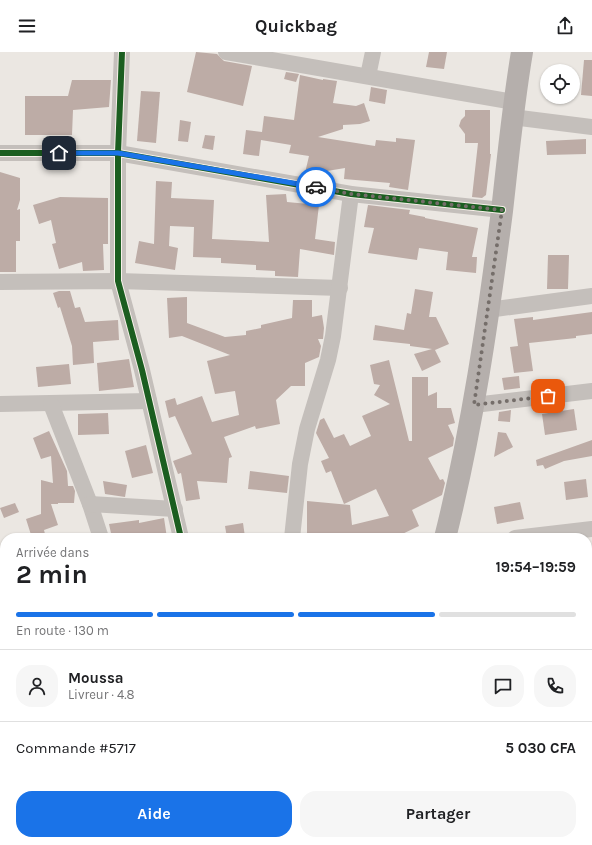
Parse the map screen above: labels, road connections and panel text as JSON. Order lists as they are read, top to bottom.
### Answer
{
  "page": {
    "header": "Quickbag",
    "heading": ["2 min", "Arrivée dans", "19:54–19:59"],
    "panel": [
      "Moussa",
      "Livreur · 4.8",
      "Commande #5717",
      "5 030 CFA"
    ],
    "bar": "En route · 130 m",
    "buttons": ["Aide", "Partager"]
  }
}
